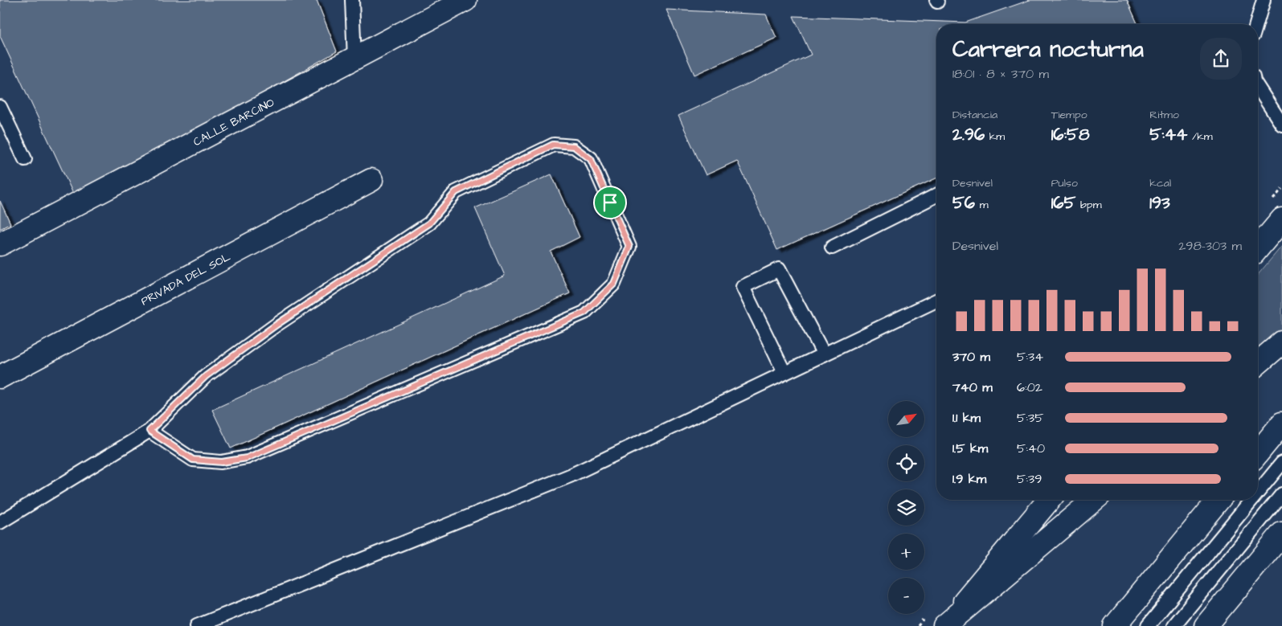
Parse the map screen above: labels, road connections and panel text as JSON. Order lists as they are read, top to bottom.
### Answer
{
  "streets": {
    "main road": ["CALLE BARCINO", "PRIVADA DEL SOL"]
  },
  "north": "top right",
  "page": {
    "heading": ["Carrera nocturna", "18:01 · 8 × 370 m"],
    "stats": [
      ["Distancia", "2.96 km"],
      ["Tiempo", "16:58"],
      ["Ritmo", "5:44 /km"],
      ["Desnivel", "56 m"],
      ["Pulso", "165 bpm"],
      ["kcal", "193"]
    ],
    "chart": ["Desnivel", "298–303 m"],
    "list": [
      {
        "name": "370 m",
        "note": "5:34"
      },
      {
        "name": "740 m",
        "note": "6:02"
      },
      {
        "name": "1.1 km",
        "note": "5:35"
      },
      {
        "name": "1.5 km",
        "note": "5:40"
      },
      {
        "name": "1.9 km",
        "note": "5:39"
      }
    ],
    "map_buttons": ["+", "−"]
  }
}
